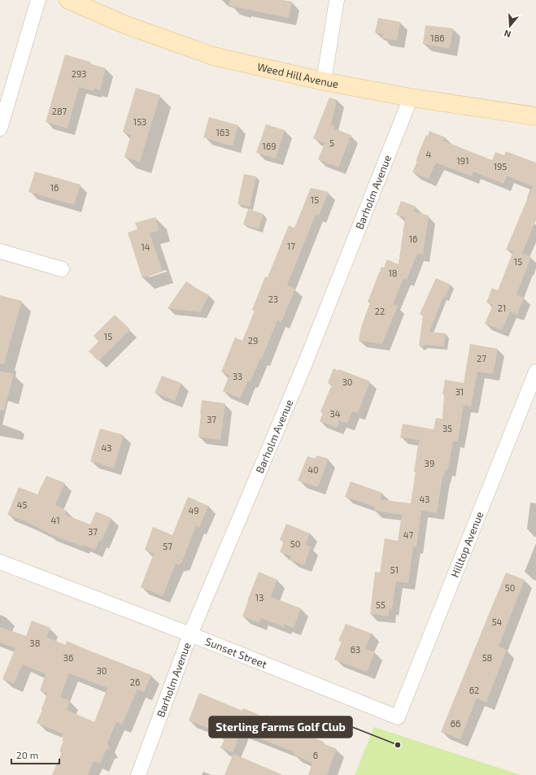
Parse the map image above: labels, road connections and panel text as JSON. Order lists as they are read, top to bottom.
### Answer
{
  "streets": {
    "main road": ["Weed Hill Avenue"],
    "street": ["Barholm Avenue", "Hilltop Avenue", "Sunset Street"]
  },
  "crossings": [
    ["Weed Hill Avenue", "Barholm Avenue"],
    ["Barholm Avenue", "Sunset Street"],
    ["Hilltop Avenue", "Sunset Street"]
  ],
  "places": ["Sterling Farms Golf Club"],
  "house_numbers": [
    "186",
    "293",
    "287",
    "153",
    "163",
    "5",
    "169",
    "4",
    "191",
    "195",
    "16",
    "15",
    "16",
    "17",
    "14",
    "15",
    "18",
    "23",
    "21",
    "22",
    "15",
    "29",
    "27",
    "33",
    "30",
    "31",
    "34",
    "37",
    "35",
    "43",
    "39",
    "40",
    "43",
    "45",
    "49",
    "41",
    "37",
    "47",
    "50",
    "57",
    "51",
    "50",
    "13",
    "55",
    "54",
    "38",
    "63",
    "36",
    "58",
    "30",
    "26",
    "62",
    "66",
    "6"
  ],
  "scale_bar": "20 m",
  "north": "bottom"
}
